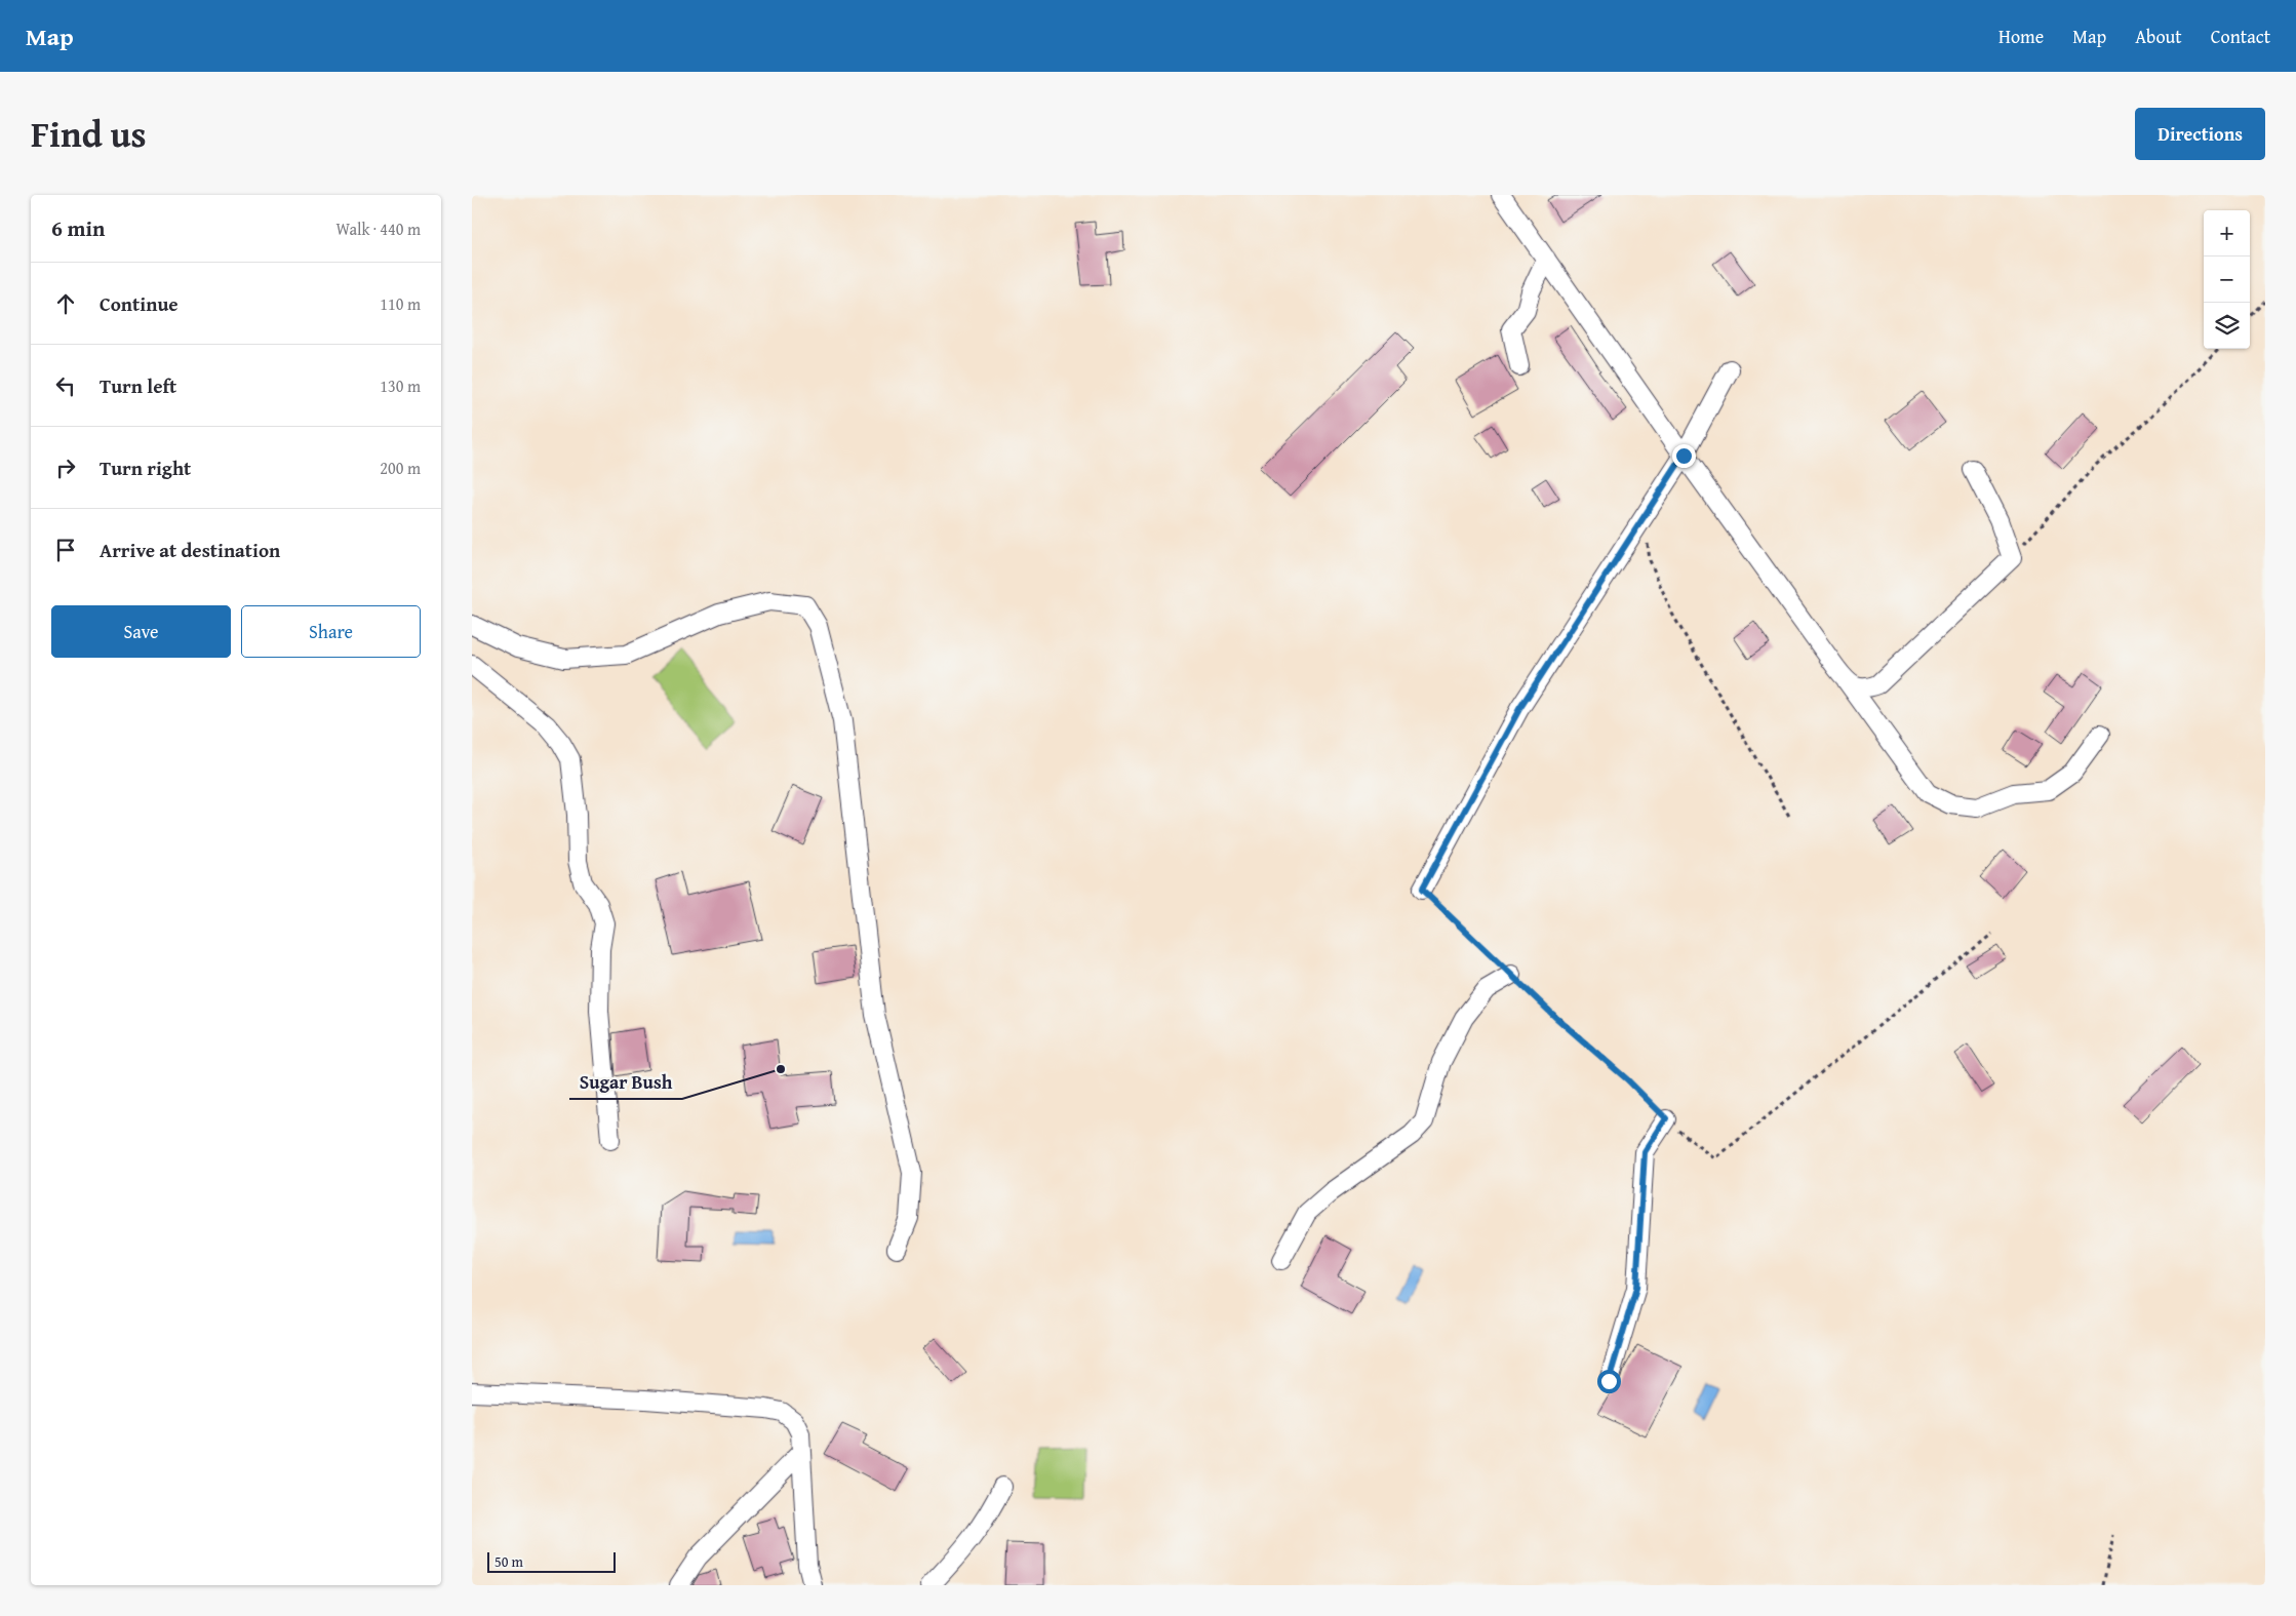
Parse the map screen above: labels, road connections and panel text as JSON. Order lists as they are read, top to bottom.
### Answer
{
  "places": ["Sugar Bush"],
  "scale_bar": "50 m",
  "page": {
    "header": "Map",
    "nav": [
      "Home",
      "Map",
      "About",
      "Contact"
    ],
    "title": "Find us",
    "buttons": [
      "Directions",
      ["Save", "Share"]
    ],
    "heading": ["6 min", "Walk · 440 m"],
    "map_buttons": ["+", "−"],
    "list": [
      ["Continue", "110 m"],
      ["Turn left", "130 m"],
      ["Turn right", "200 m"],
      "Arrive at destination"
    ],
    "scale": "50 m"
  }
}
